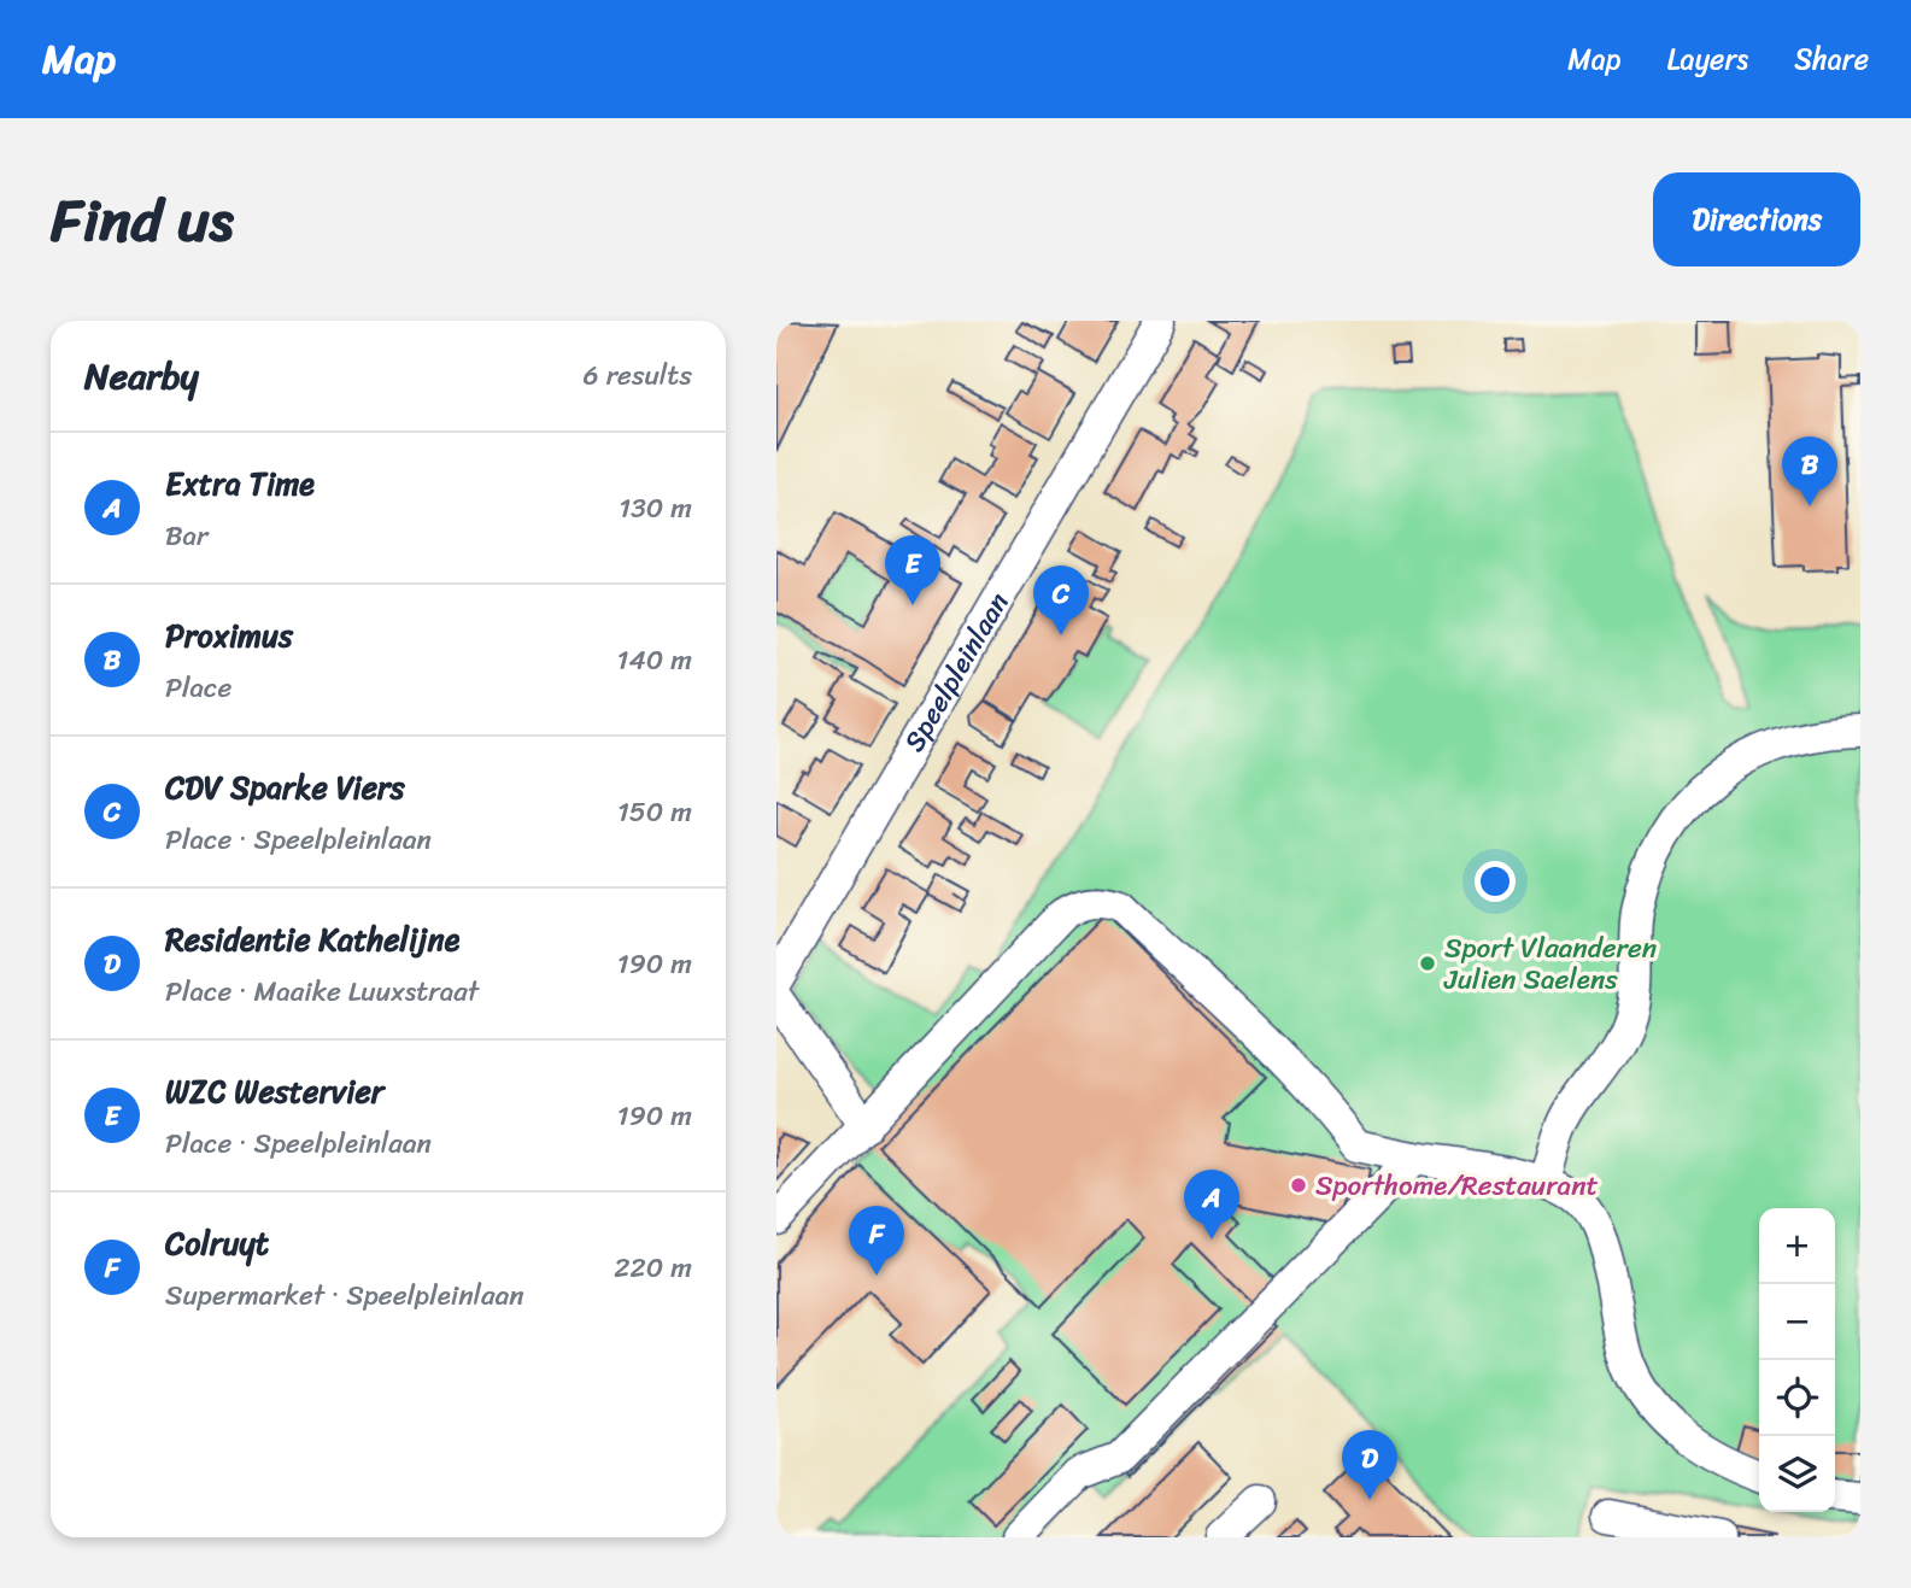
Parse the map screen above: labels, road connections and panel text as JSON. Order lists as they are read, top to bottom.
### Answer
{
  "streets": {
    "street": ["Speelpleinlaan"]
  },
  "places": ["Sport Vlaanderen Julien Saelens", "Sporthome/Restaurant"],
  "page": {
    "header": "Map",
    "nav": ["Map", "Layers", "Share"],
    "title": "Find us",
    "buttons": "Directions",
    "heading": ["Nearby", "6 results"],
    "list": [
      {
        "mark": "A",
        "name": "Extra Time",
        "note": "Bar",
        "value": "130 m"
      },
      {
        "mark": "B",
        "name": "Proximus",
        "note": "Place",
        "value": "140 m"
      },
      {
        "mark": "C",
        "name": "CDV Sparke Viers",
        "note": "Place · Speelpleinlaan",
        "value": "150 m"
      },
      {
        "mark": "D",
        "name": "Residentie Kathelijne",
        "note": "Place · Maaike Luuxstraat",
        "value": "190 m"
      },
      {
        "mark": "E",
        "name": "WZC Westervier",
        "note": "Place · Speelpleinlaan",
        "value": "190 m"
      },
      {
        "mark": "F",
        "name": "Colruyt",
        "note": "Supermarket · Speelpleinlaan",
        "value": "220 m"
      }
    ],
    "pins": [
      "B",
      "E",
      "C",
      "A",
      "F",
      "D"
    ],
    "map_buttons": ["+", "−"]
  }
}
